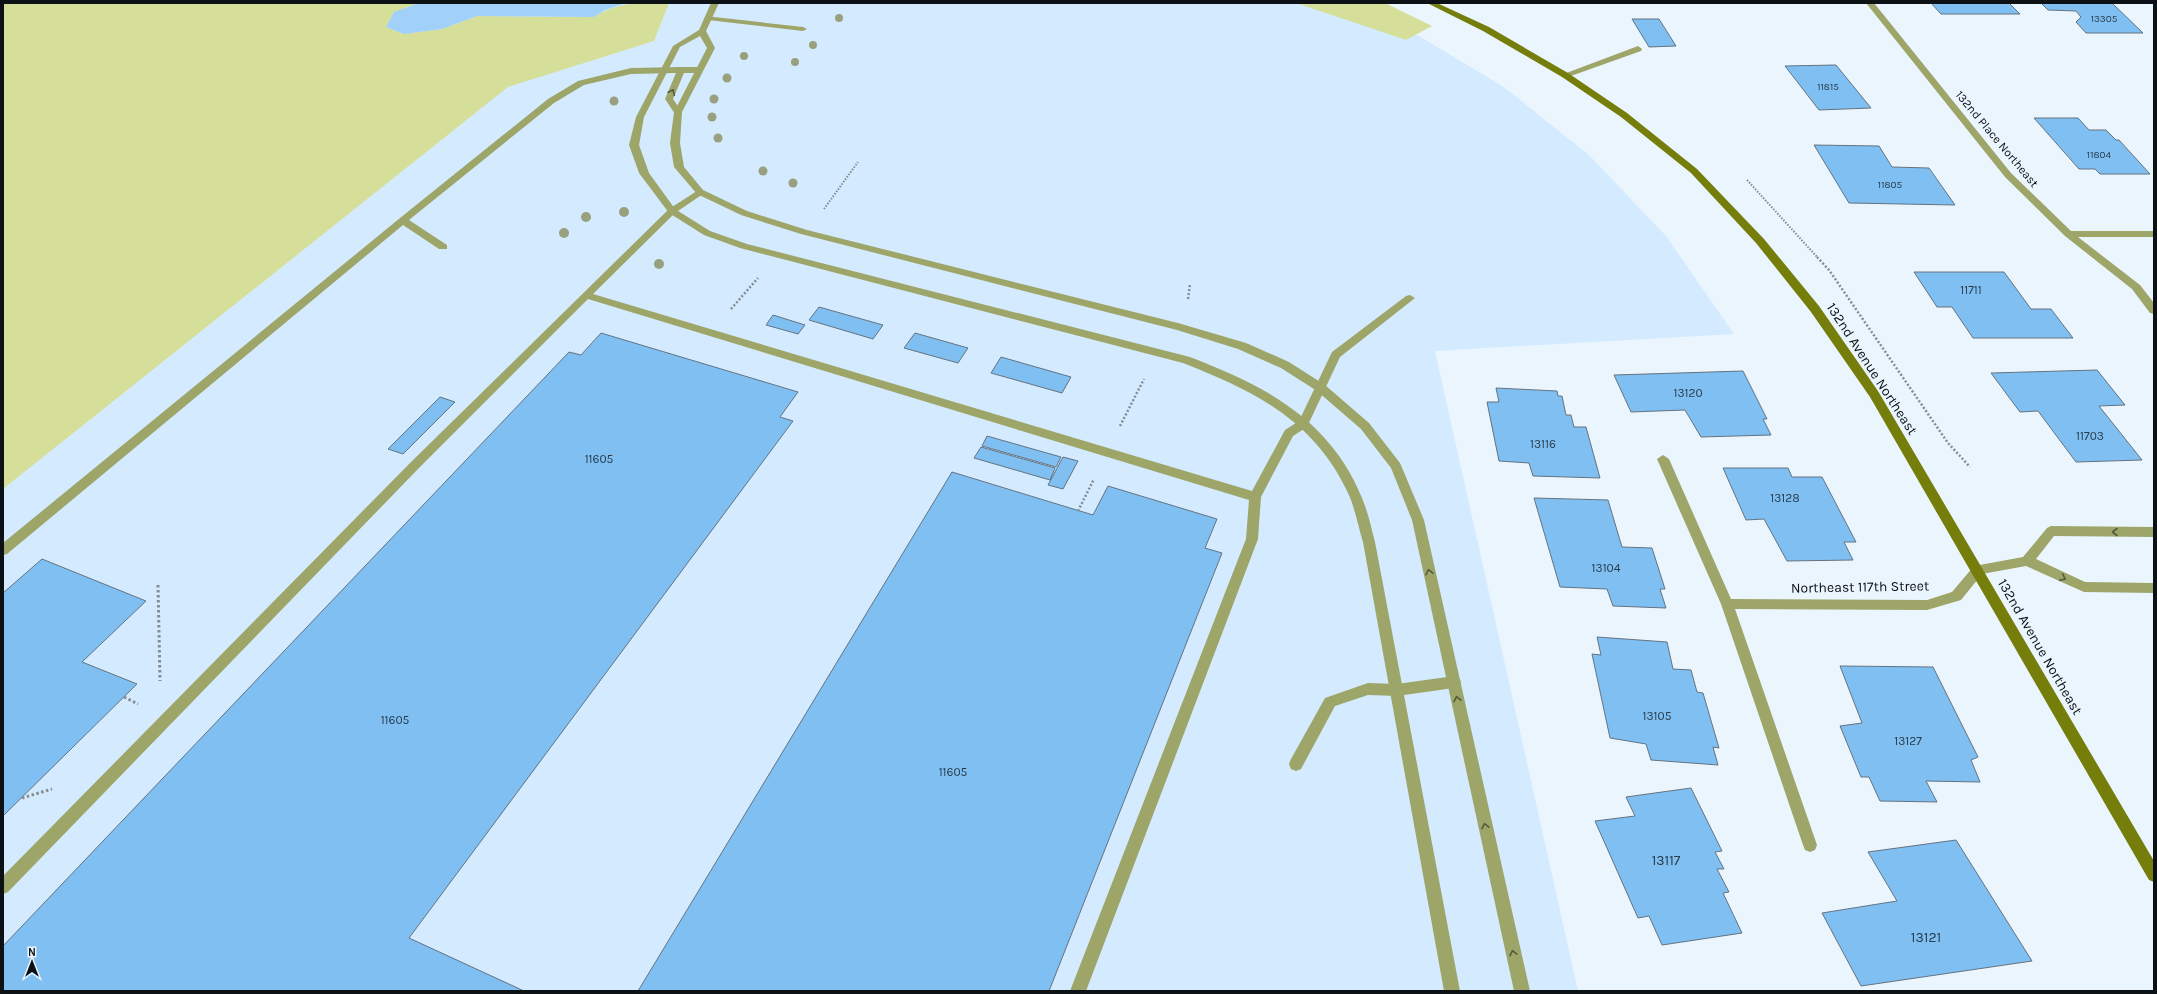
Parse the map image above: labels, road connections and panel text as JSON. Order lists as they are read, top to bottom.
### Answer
{
  "streets": {
    "street": ["132nd Place Northeast", "132nd Avenue Northeast", "Northeast 117th Street"]
  },
  "crossings": [
    ["132nd Avenue Northeast", "Northeast 117th Street"]
  ],
  "house_numbers": [
    "13305",
    "11815",
    "11804",
    "11805",
    "11711",
    "13120",
    "11703",
    "13116",
    "11605",
    "13128",
    "13104",
    "13105",
    "11605",
    "13127",
    "11605",
    "13117",
    "13121"
  ],
  "north": "top"
}
